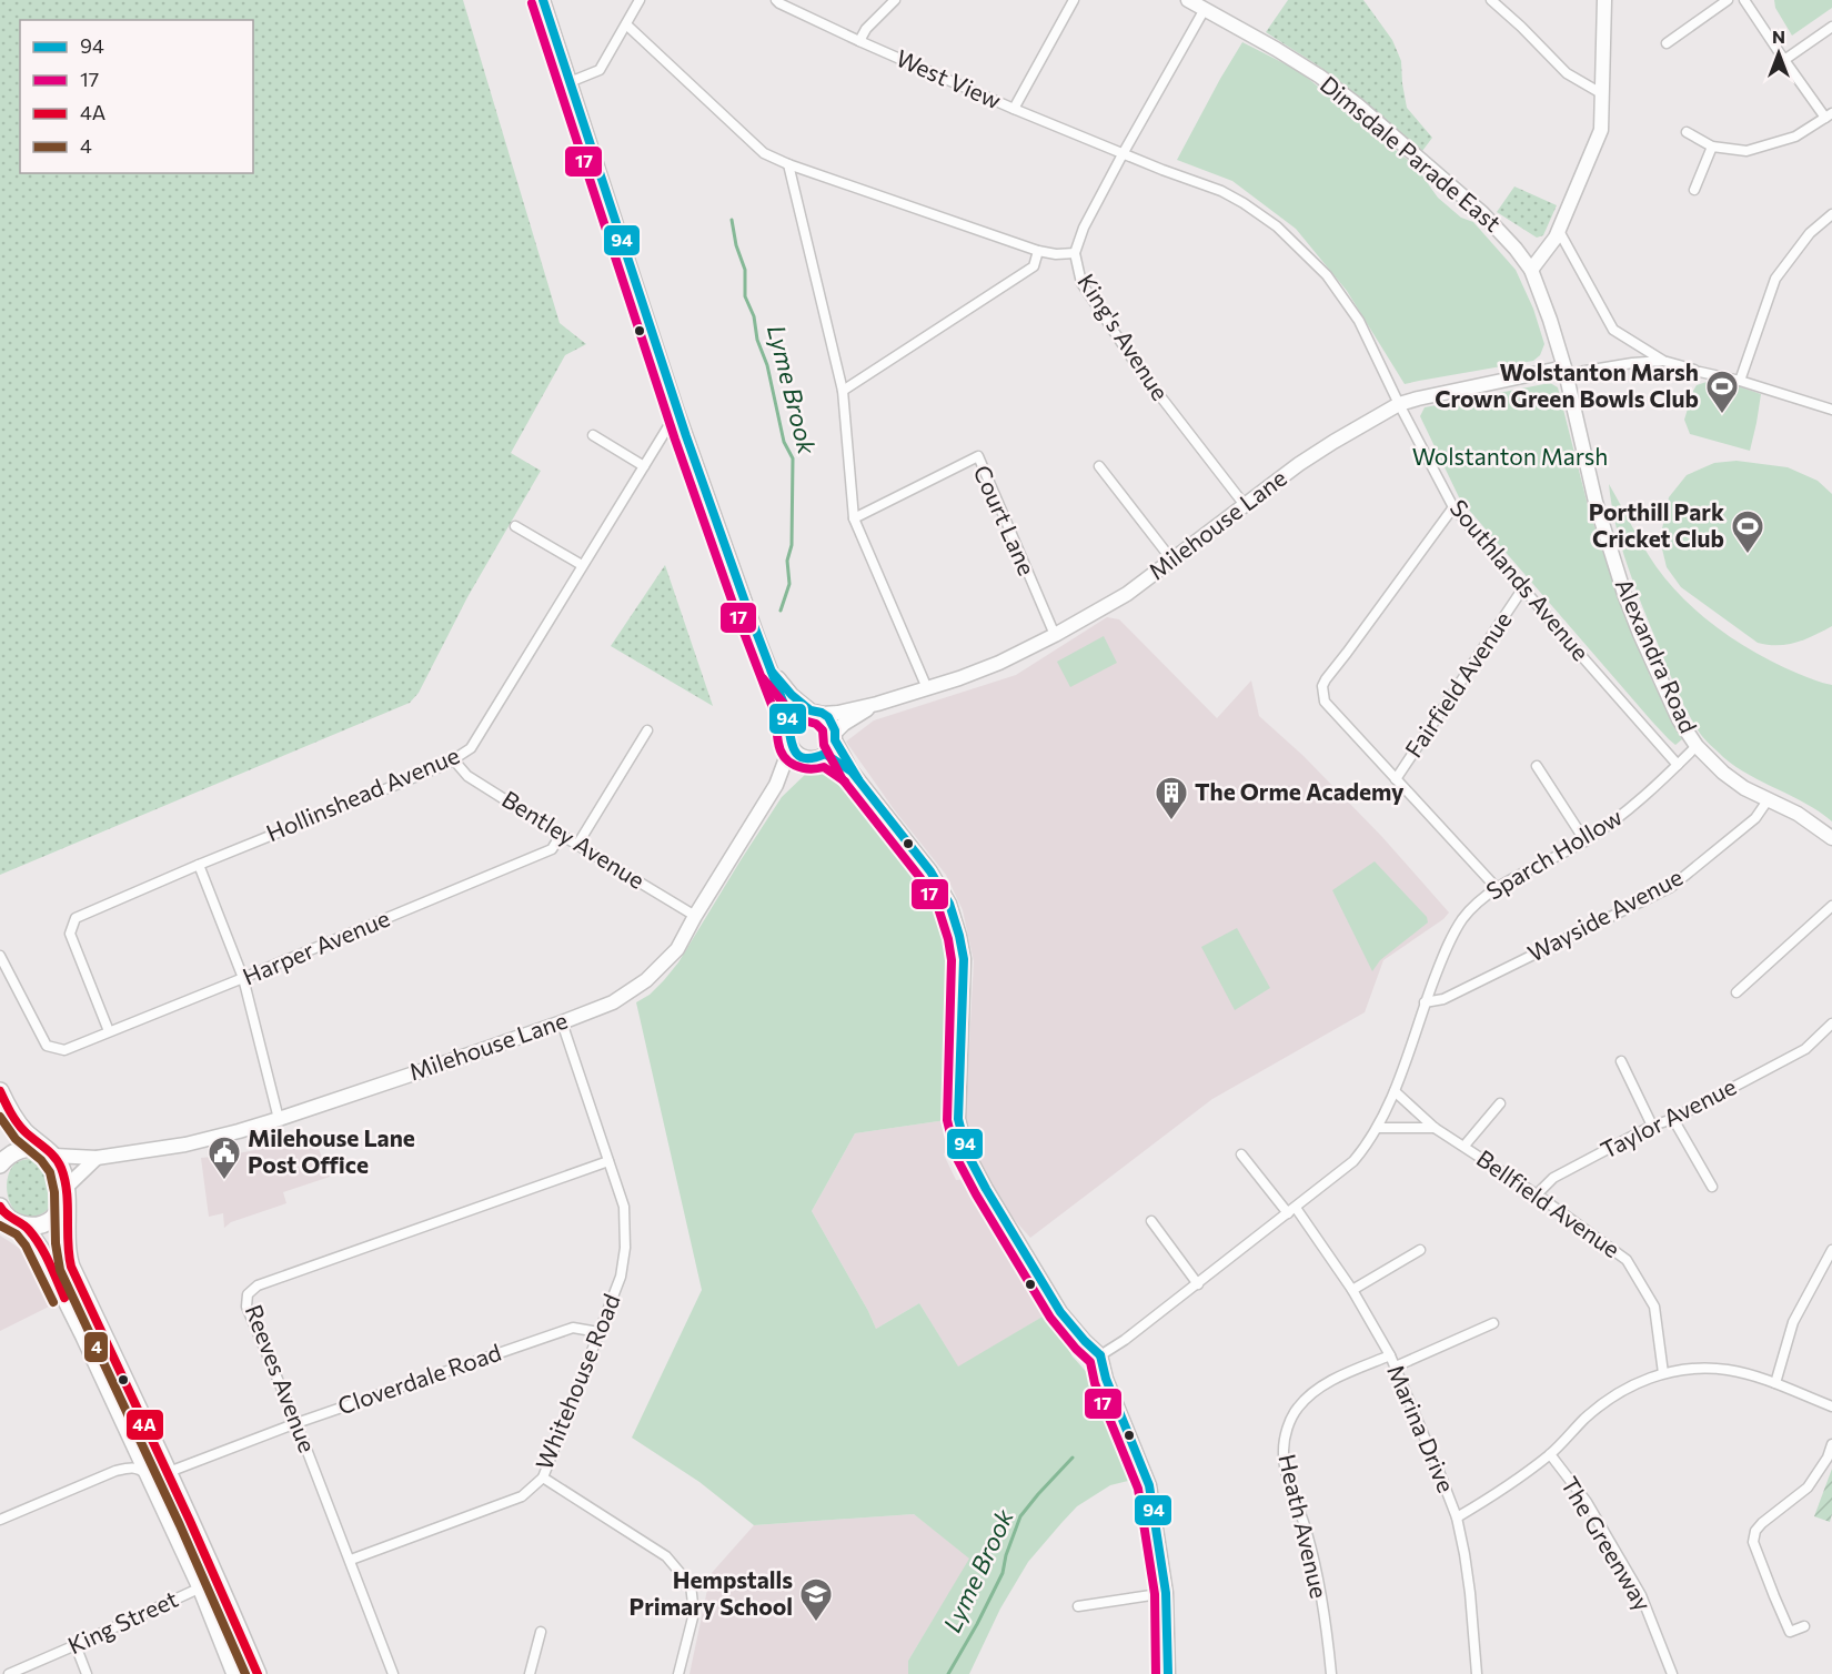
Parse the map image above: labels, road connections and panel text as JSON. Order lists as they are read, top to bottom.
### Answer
{
  "streets": {
    "main road": ["Dimsdale Parade East", "Milehouse Lane", "Alexandra Road"],
    "street": [
      "West View",
      "King's Avenue",
      "Court Lane",
      "Southlands Avenue",
      "Fairfield Avenue",
      "Hollinshead Avenue",
      "Bentley Avenue",
      "Sparch Hollow",
      "Wayside Avenue",
      "Harper Avenue",
      "Taylor Avenue",
      "Bellfield Avenue",
      "Reeves Avenue",
      "Cloverdale Road",
      "Whitehouse Road",
      "Marina Drive",
      "Heath Avenue",
      "The Greenway",
      "King Street"
    ]
  },
  "crossings": [
    ["West View", "King's Avenue"],
    ["West View", "Southlands Avenue"],
    ["Dimsdale Parade East", "King's Avenue"],
    ["Dimsdale Parade East", "Milehouse Lane"],
    ["Dimsdale Parade East", "Alexandra Road"],
    ["King's Avenue", "Milehouse Lane"],
    ["King's Avenue", "Southlands Avenue"],
    ["Court Lane", "Milehouse Lane"],
    ["Milehouse Lane", "Southlands Avenue"],
    ["Milehouse Lane", "Alexandra Road"],
    ["Milehouse Lane", "Bentley Avenue"],
    ["Milehouse Lane", "Whitehouse Road"],
    ["Southlands Avenue", "Fairfield Avenue"],
    ["Southlands Avenue", "Sparch Hollow"],
    ["Alexandra Road", "Sparch Hollow"],
    ["Alexandra Road", "Wayside Avenue"],
    ["Hollinshead Avenue", "Bentley Avenue"],
    ["Hollinshead Avenue", "Harper Avenue"],
    ["Bentley Avenue", "Harper Avenue"],
    ["Sparch Hollow", "Wayside Avenue"],
    ["Sparch Hollow", "Bellfield Avenue"],
    ["Sparch Hollow", "Marina Drive"],
    ["Taylor Avenue", "Bellfield Avenue"],
    ["Reeves Avenue", "Cloverdale Road"],
    ["Reeves Avenue", "Whitehouse Road"],
    ["Cloverdale Road", "Whitehouse Road"],
    ["Marina Drive", "Heath Avenue"]
  ],
  "water": ["Lyme Brook"],
  "parks": ["Wolstanton Marsh"],
  "places": {
    "sports": ["Wolstanton Marsh Crown Green Bowls Club", "Porthill Park Cricket Club"],
    "building": ["The Orme Academy"],
    "public building": ["Milehouse Lane Post Office"],
    "school or university": ["Hempstalls Primary School"]
  },
  "lines": [
    "transit line 94",
    "transit line 17",
    "transit line 4A",
    "transit line 4"
  ],
  "legend": [
    "94",
    "17",
    "4A",
    "4"
  ],
  "north": "top"
}
